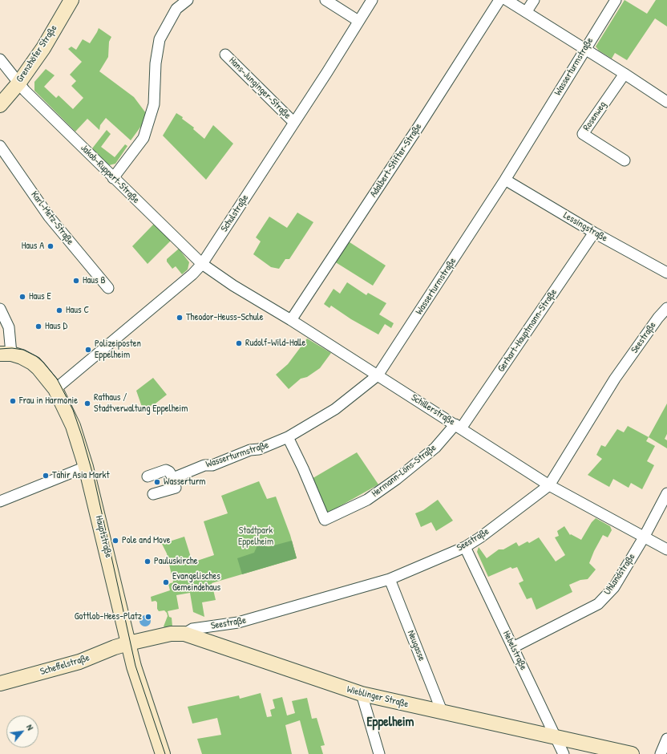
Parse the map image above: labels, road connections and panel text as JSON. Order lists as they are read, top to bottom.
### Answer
{
  "streets": {
    "street": [
      "Grenzhöfer Straße",
      "Wasserturmstraße",
      "Hans-Junginger-Straße",
      "Rosenweg",
      "Adalbert-Stifter-Straße",
      "Jakob-Ruppert-Straße",
      "Schulstraße",
      "Karl-Metz-Straße",
      "Lessingstraße",
      "Gerhart-Hauptmann-Straße",
      "Seestraße",
      "Schillerstraße",
      "Hermann-Löns-Straße",
      "Hauptstraße",
      "Uhlandstraße",
      "Neugasse",
      "Hebelstraße",
      "Scheffelstraße",
      "Wieblinger Straße"
    ]
  },
  "crossings": [
    ["Grenzhöfer Straße", "Jakob-Ruppert-Straße"],
    ["Wasserturmstraße", "Lessingstraße"],
    ["Wasserturmstraße", "Schillerstraße"],
    ["Wasserturmstraße", "Hermann-Löns-Straße"],
    ["Hans-Junginger-Straße", "Schulstraße"],
    ["Adalbert-Stifter-Straße", "Schillerstraße"],
    ["Jakob-Ruppert-Straße", "Schulstraße"],
    ["Jakob-Ruppert-Straße", "Schillerstraße"],
    ["Schulstraße", "Schillerstraße"],
    ["Schulstraße", "Hauptstraße"],
    ["Lessingstraße", "Gerhart-Hauptmann-Straße"],
    ["Gerhart-Hauptmann-Straße", "Schillerstraße"],
    ["Gerhart-Hauptmann-Straße", "Hermann-Löns-Straße"],
    ["Seestraße", "Schillerstraße"],
    ["Seestraße", "Neugasse"],
    ["Seestraße", "Hebelstraße"],
    ["Seestraße", "Wieblinger Straße"],
    ["Schillerstraße", "Hermann-Löns-Straße"],
    ["Schillerstraße", "Uhlandstraße"],
    ["Hauptstraße", "Scheffelstraße"],
    ["Hauptstraße", "Wieblinger Straße"],
    ["Uhlandstraße", "Hebelstraße"],
    ["Neugasse", "Wieblinger Straße"],
    ["Hebelstraße", "Wieblinger Straße"],
    ["Scheffelstraße", "Wieblinger Straße"]
  ],
  "districts": ["Eppelheim"],
  "parks": ["Stadtpark Eppelheim"],
  "places": [
    "Haus A",
    "Haus B",
    "Haus E",
    "Haus C",
    "Theodor-Heuss-Schule",
    "Haus D",
    "Rudolf-Wild-Halle",
    "Polizeiposten Eppelheim",
    "Frau in Harmonie",
    "Rathaus / Stadtverwaltung Eppelheim",
    "Tahir Asia Markt",
    "Wasserturm",
    "Pole and Move",
    "Pauluskirche",
    "Evangelisches Gemeindehaus",
    "Gottlob-Hees-Platz"
  ],
  "north": "top right"
}
